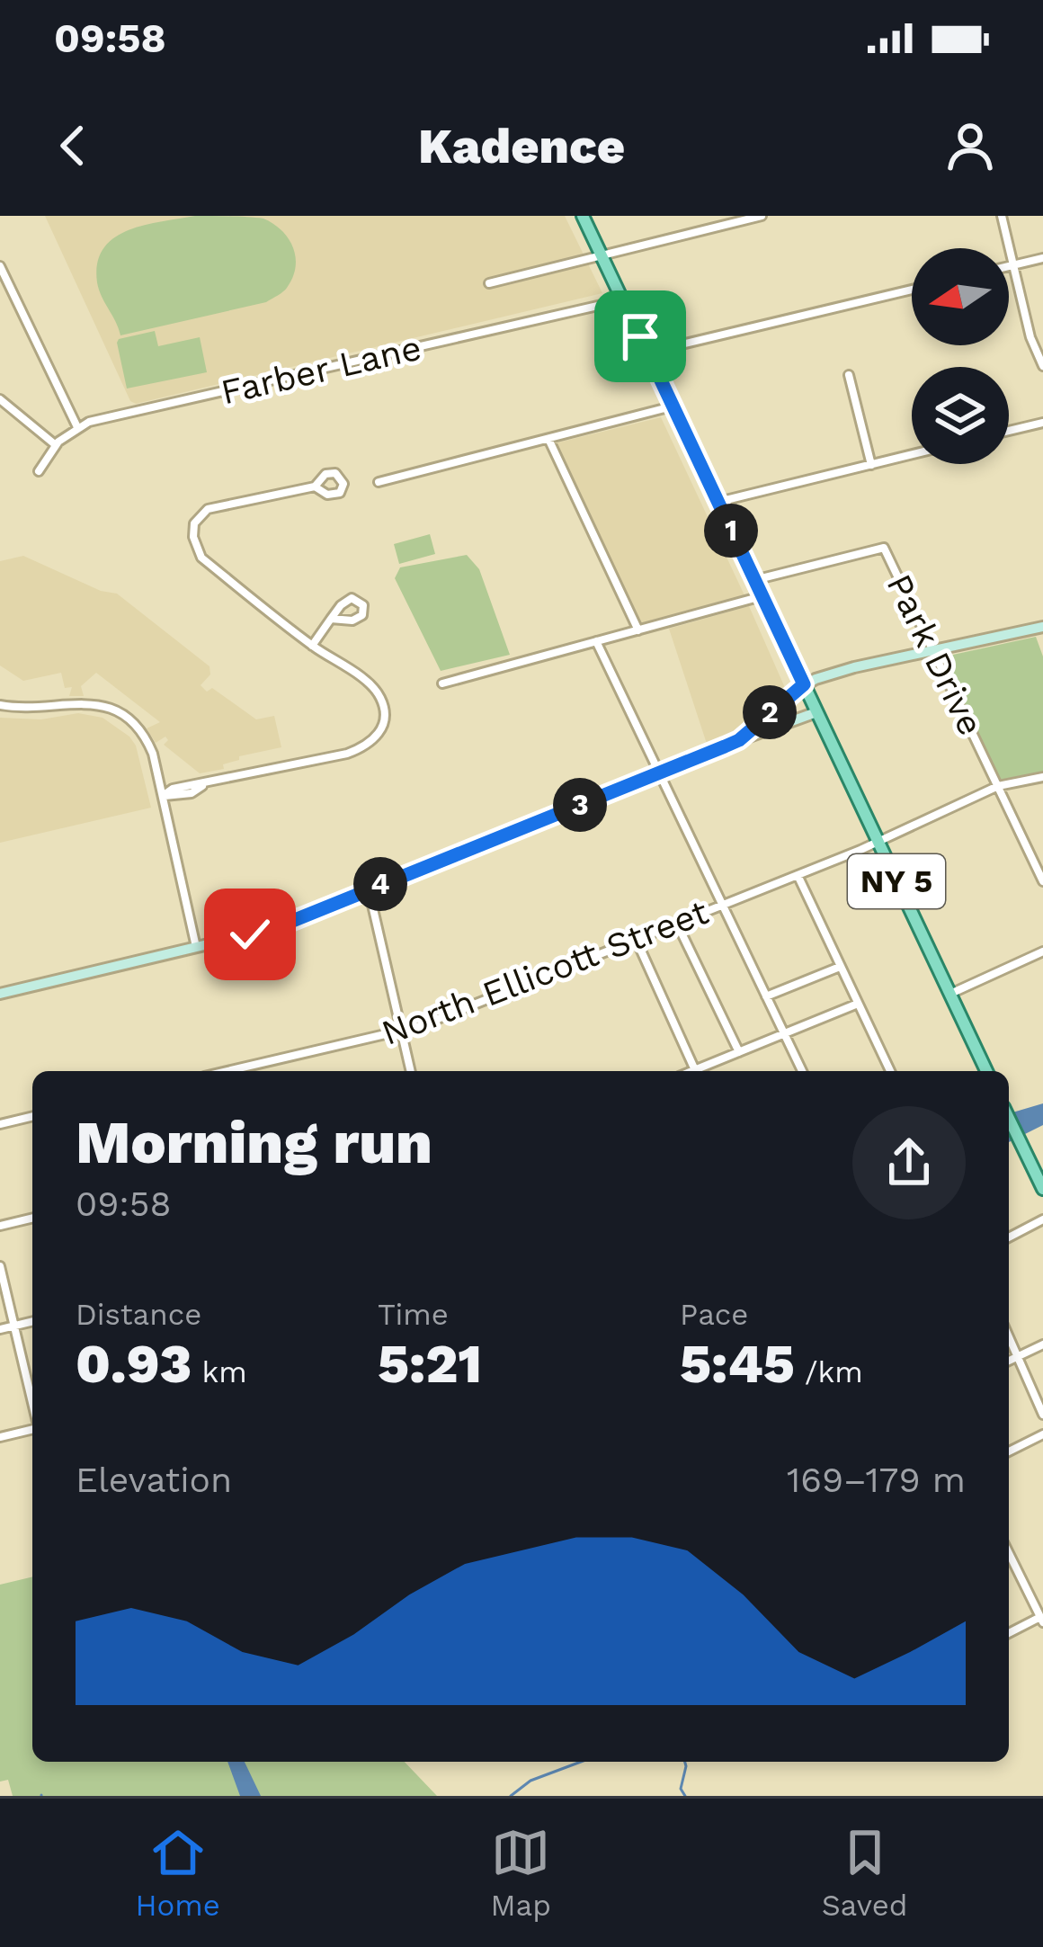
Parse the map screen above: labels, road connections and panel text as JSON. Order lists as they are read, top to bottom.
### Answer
{
  "streets": {
    "main road": ["NY 5"],
    "street": ["Farber Lane", "Park Drive", "North Ellicott Street"]
  },
  "crossings": [
    ["Farber Lane", "NY 5"],
    ["Park Drive", "NY 5"],
    ["Park Drive", "North Ellicott Street"],
    ["NY 5", "North Ellicott Street"]
  ],
  "north": "left",
  "page": {
    "status": "09:58",
    "header": "Kadence",
    "pins": [
      "1",
      "2",
      "3",
      "4"
    ],
    "heading": ["Morning run", "09:58"],
    "stats": [
      ["Distance", "0.93 km"],
      ["Time", "5:21"],
      ["Pace", "5:45 /km"]
    ],
    "chart": ["Elevation", "169–179 m"],
    "tabs": ["Home", "Map", "Saved"]
  }
}
